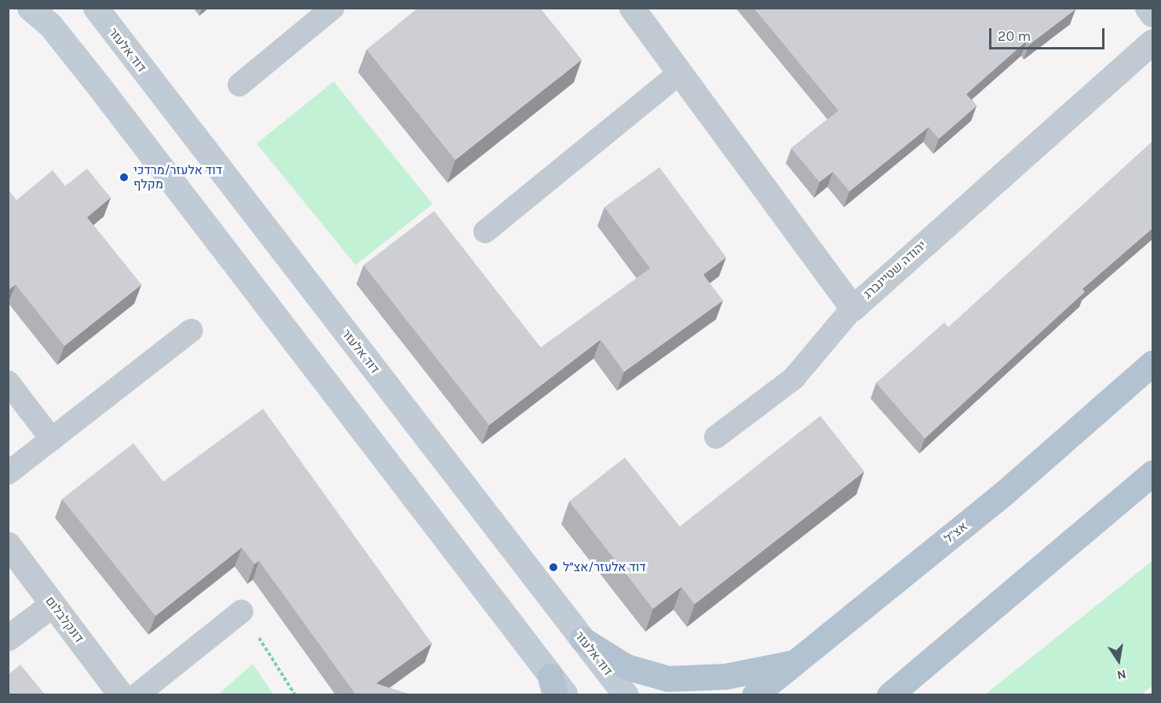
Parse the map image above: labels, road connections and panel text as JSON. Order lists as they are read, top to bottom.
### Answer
{
  "streets": {
    "main road": ["אצ\"ל"],
    "street": ["דוד אלעזר", "יהודה שטיינברג", "דונקלבלום"]
  },
  "places": ["דוד אלעזר/מרדכי מקלף", "דוד אלעזר/אצ״ל"],
  "scale_bar": "20 m",
  "north": "bottom"
}
